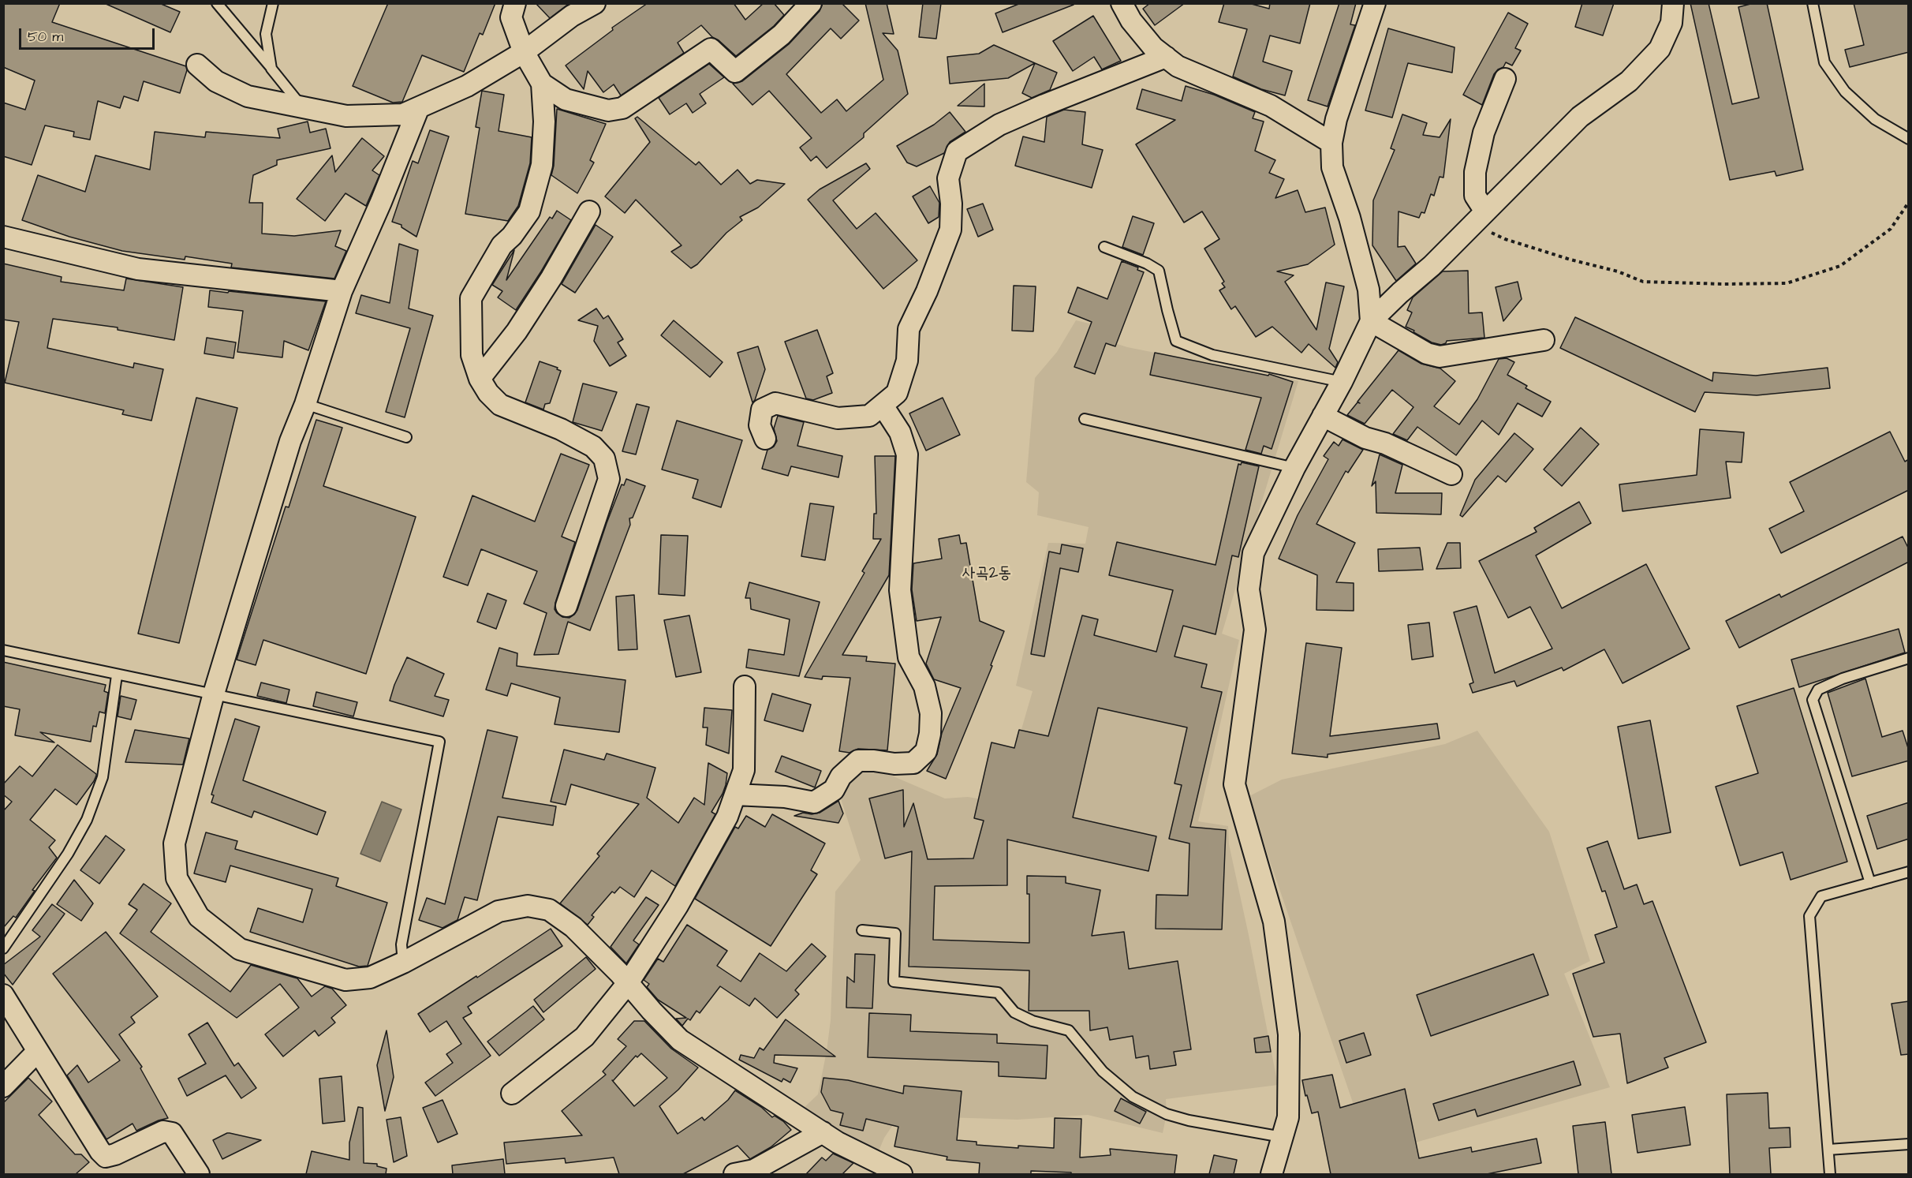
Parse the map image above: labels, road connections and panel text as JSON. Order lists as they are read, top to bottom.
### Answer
{
  "districts": ["사곡2동"],
  "scale_bar": "50 m"
}
